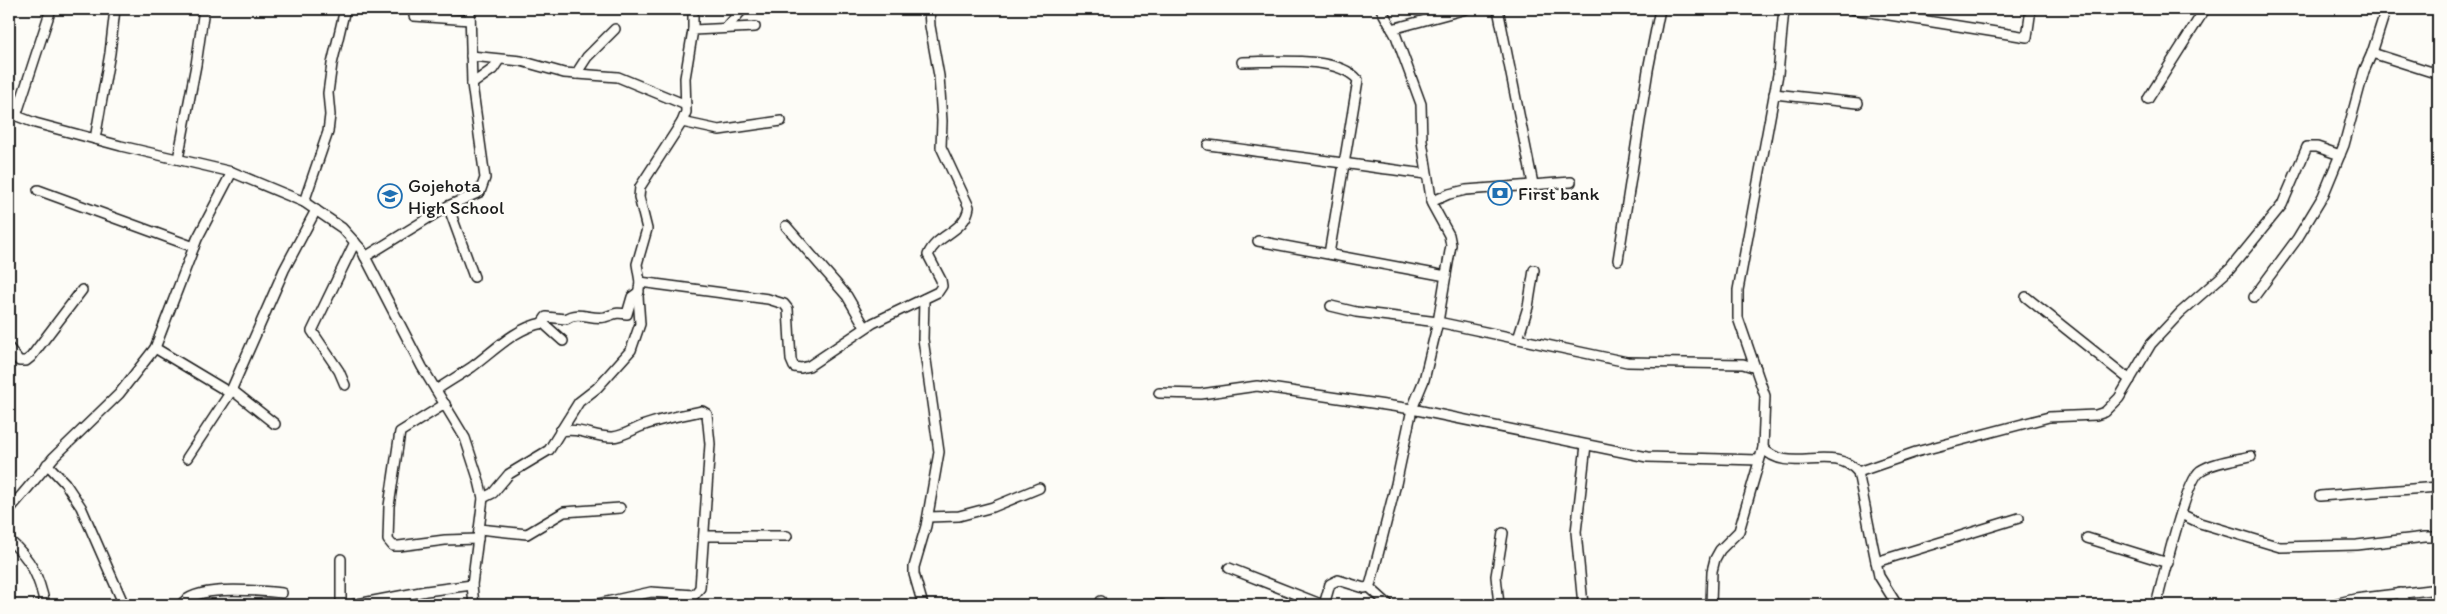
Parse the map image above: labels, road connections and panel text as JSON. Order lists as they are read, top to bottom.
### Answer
{
  "places": {
    "bank": ["First bank"],
    "school or university": ["Gojehota High School"]
  }
}
